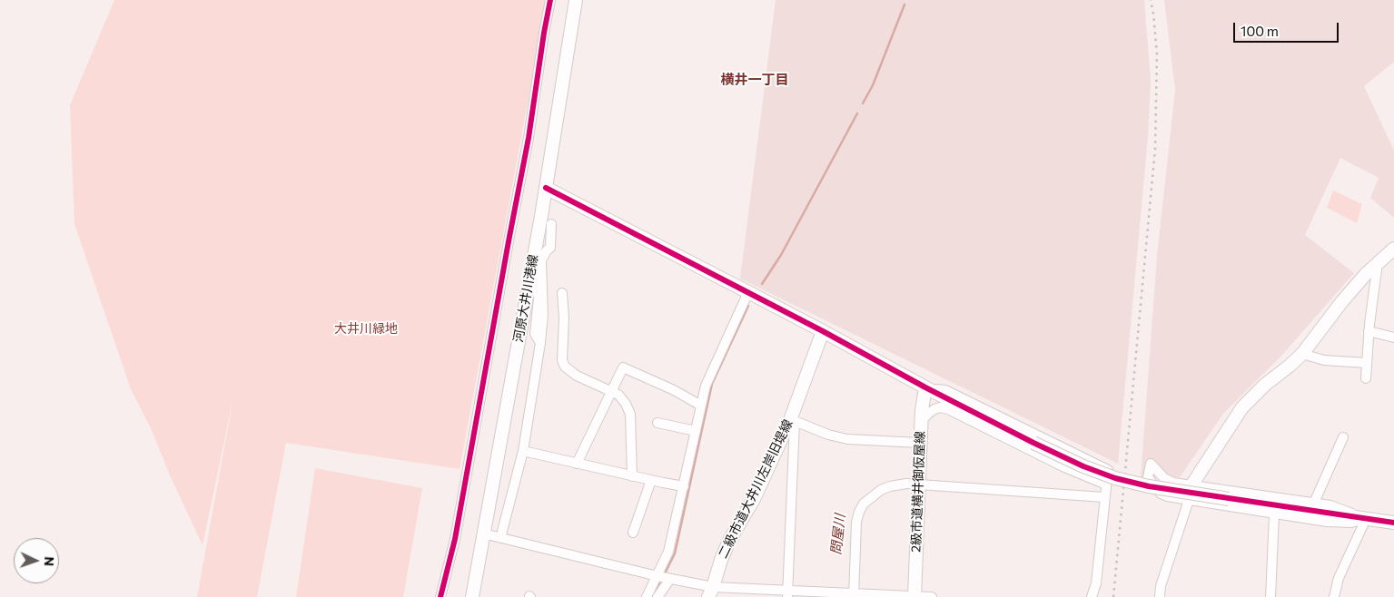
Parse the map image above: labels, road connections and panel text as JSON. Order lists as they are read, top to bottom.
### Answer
{
  "streets": {
    "street": ["河原大井川港線", "二級市道大井川左岸旧堤線", "2級市道横井御仮屋線"]
  },
  "districts": ["横井一丁目"],
  "water": ["問屋川"],
  "parks": ["大井川緑地"],
  "scale_bar": "100 m",
  "north": "right"
}
